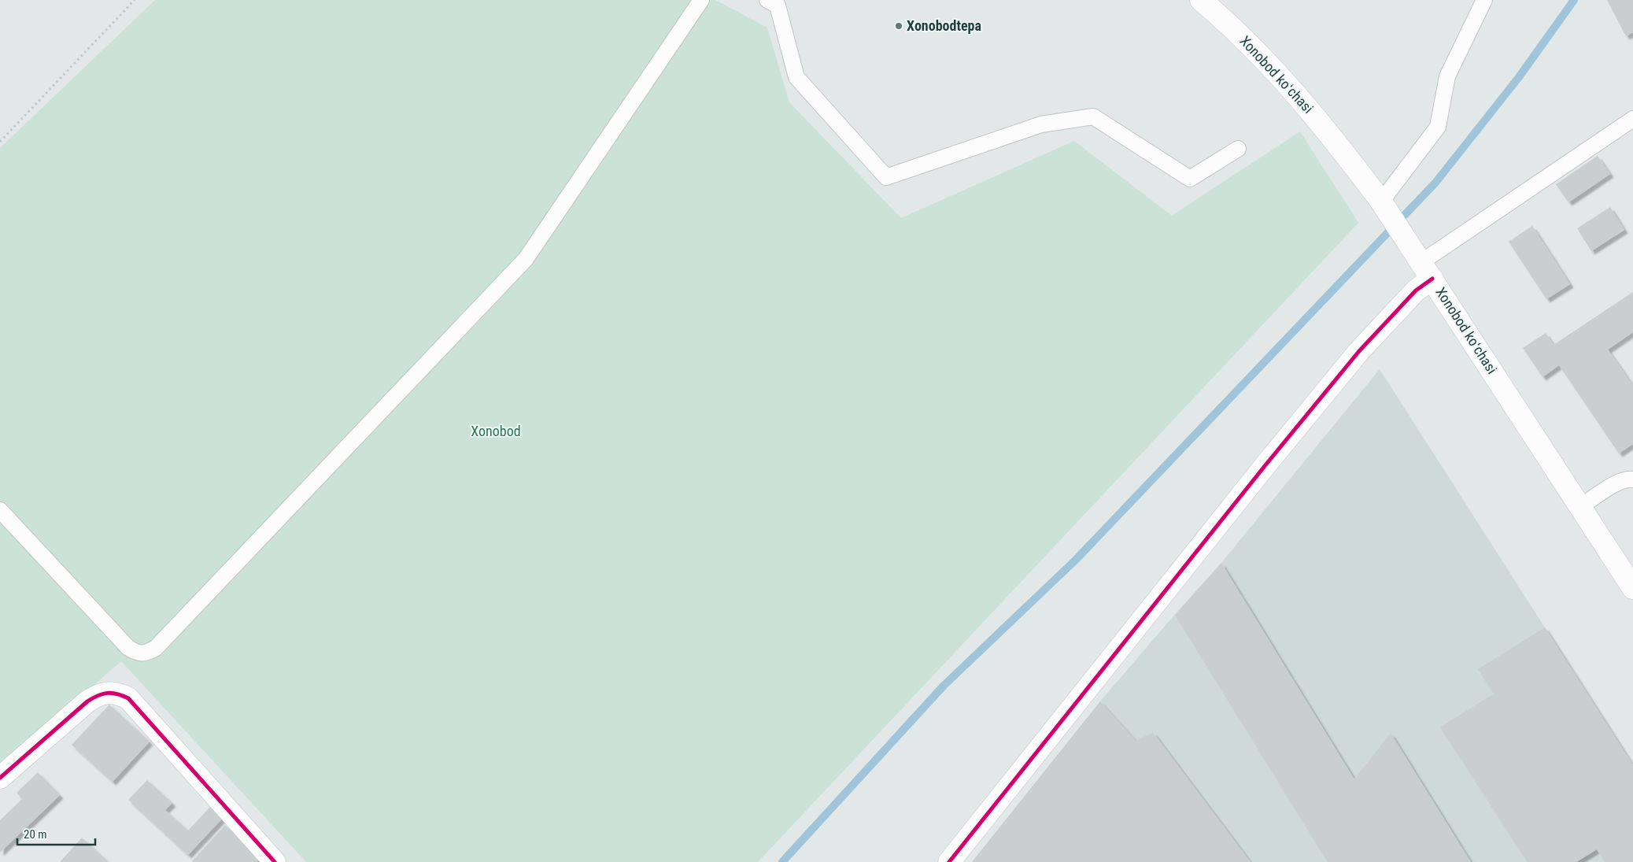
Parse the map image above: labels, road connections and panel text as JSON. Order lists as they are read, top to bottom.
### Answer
{
  "streets": {
    "street": ["Xonobod koʻchasi"]
  },
  "parks": ["Xonobod"],
  "places": ["Xonobodtepa"],
  "scale_bar": "20 m"
}
